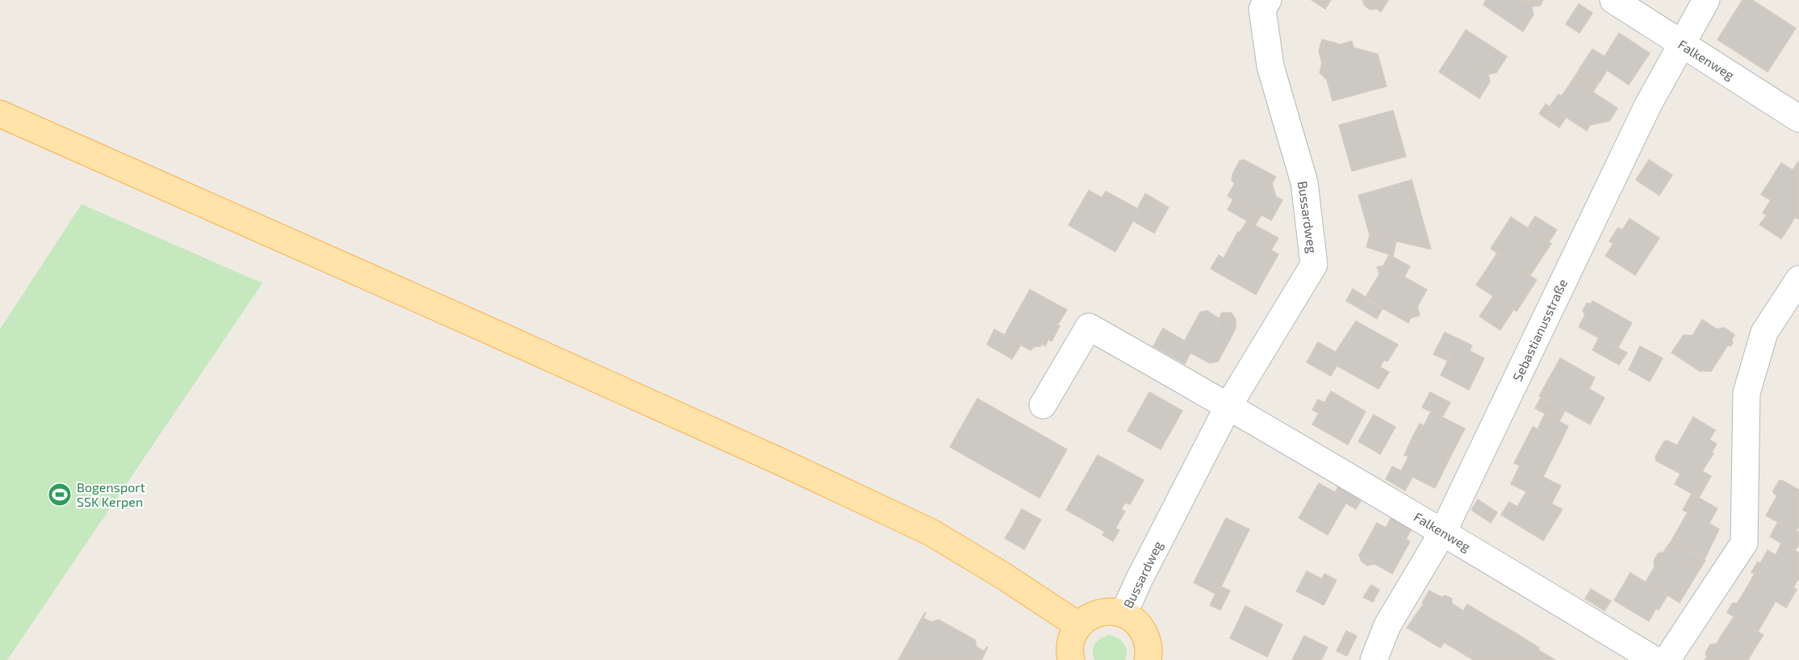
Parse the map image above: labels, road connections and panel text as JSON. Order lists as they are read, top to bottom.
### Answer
{
  "streets": {
    "street": ["Falkenweg", "Bussardweg", "Sebastianusstraße"]
  },
  "crossings": [
    ["Falkenweg", "Bussardweg"],
    ["Falkenweg", "Sebastianusstraße"]
  ],
  "places": {
    "sports": ["Bogensport SSK Kerpen"]
  }
}
